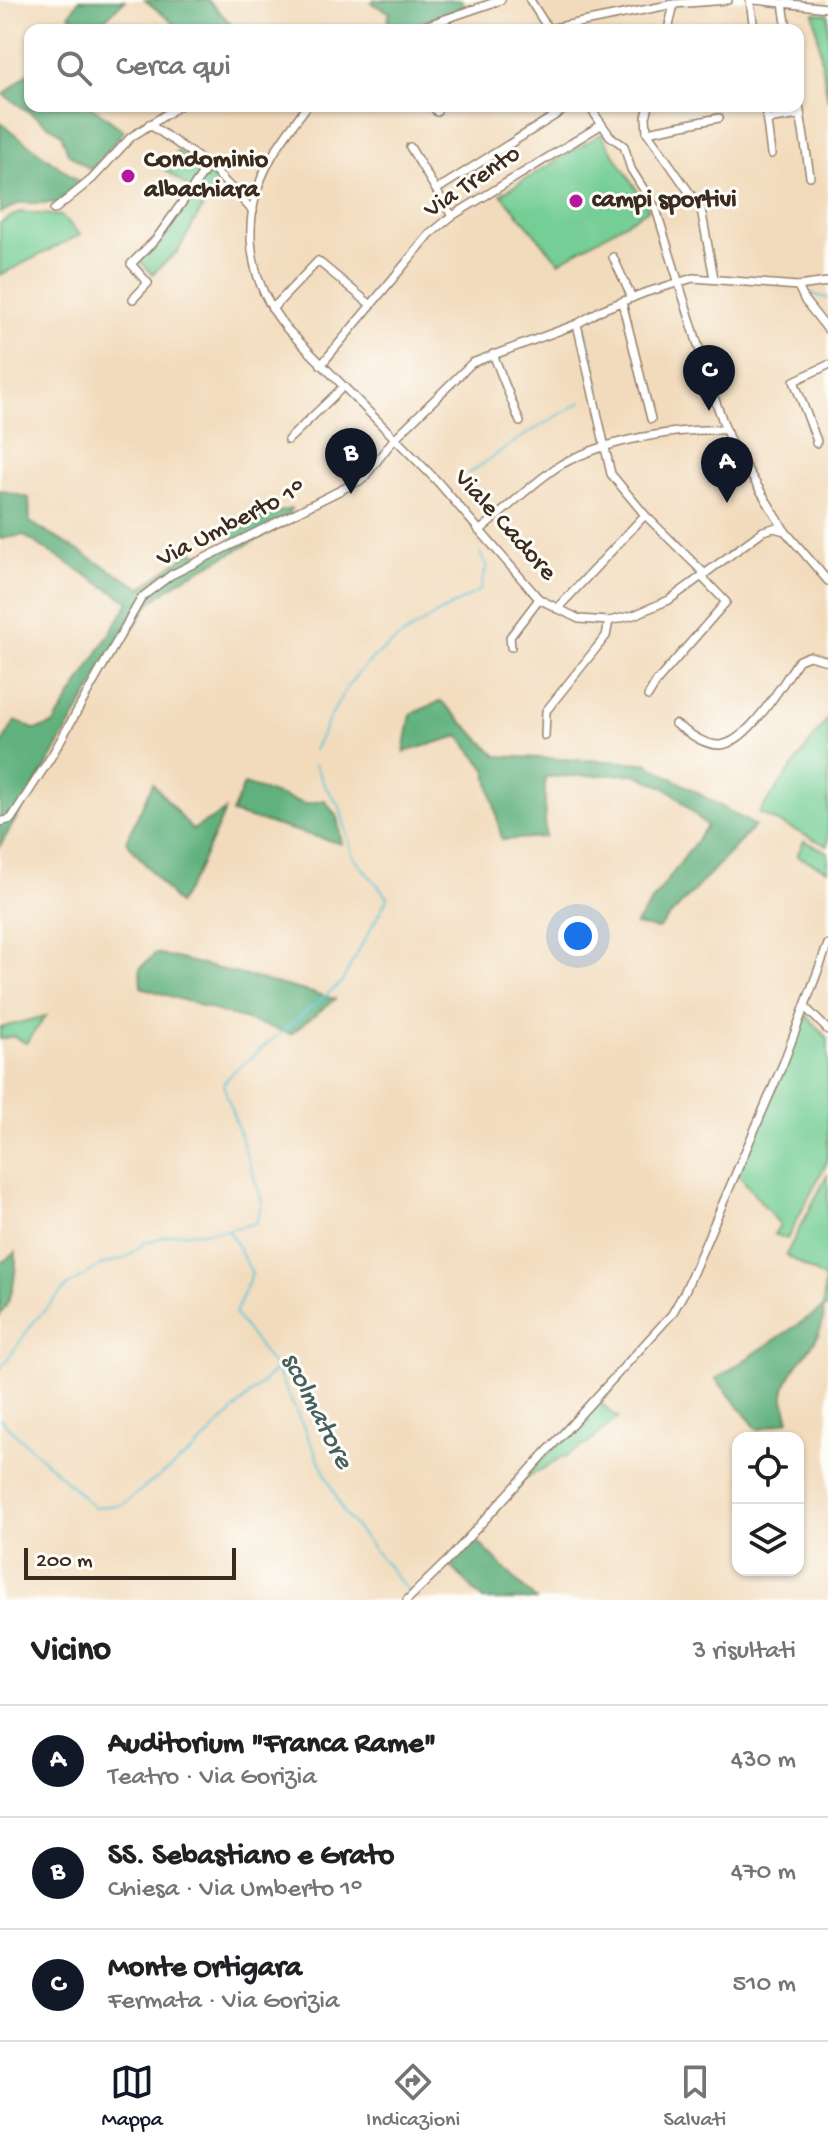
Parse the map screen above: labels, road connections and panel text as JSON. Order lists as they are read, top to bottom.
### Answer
{
  "streets": {
    "street": ["Via Trento", "Via Umberto 1°", "Viale Cadore"]
  },
  "crossings": [
    ["Via Trento", "Viale Cadore"],
    ["Via Umberto 1°", "Viale Cadore"]
  ],
  "water": ["scolmatore"],
  "places": ["Condominio albachiara", "campi sportivi"],
  "scale_bar": "200 m",
  "page": {
    "search": "Cerca qui",
    "pins": ["C", "B", "A"],
    "scale": "200 m",
    "heading": ["Vicino", "3 risultati"],
    "list": [
      {
        "mark": "A",
        "name": "Auditorium \"Franca Rame\"",
        "note": "Teatro · Via Gorizia",
        "value": "430 m"
      },
      {
        "mark": "B",
        "name": "SS. Sebastiano e Grato",
        "note": "Chiesa · Via Umberto 1°",
        "value": "470 m"
      },
      {
        "mark": "C",
        "name": "Monte Ortigara",
        "note": "Fermata · Via Gorizia",
        "value": "510 m"
      }
    ],
    "nav": ["Mappa", "Indicazioni", "Salvati"]
  }
}
